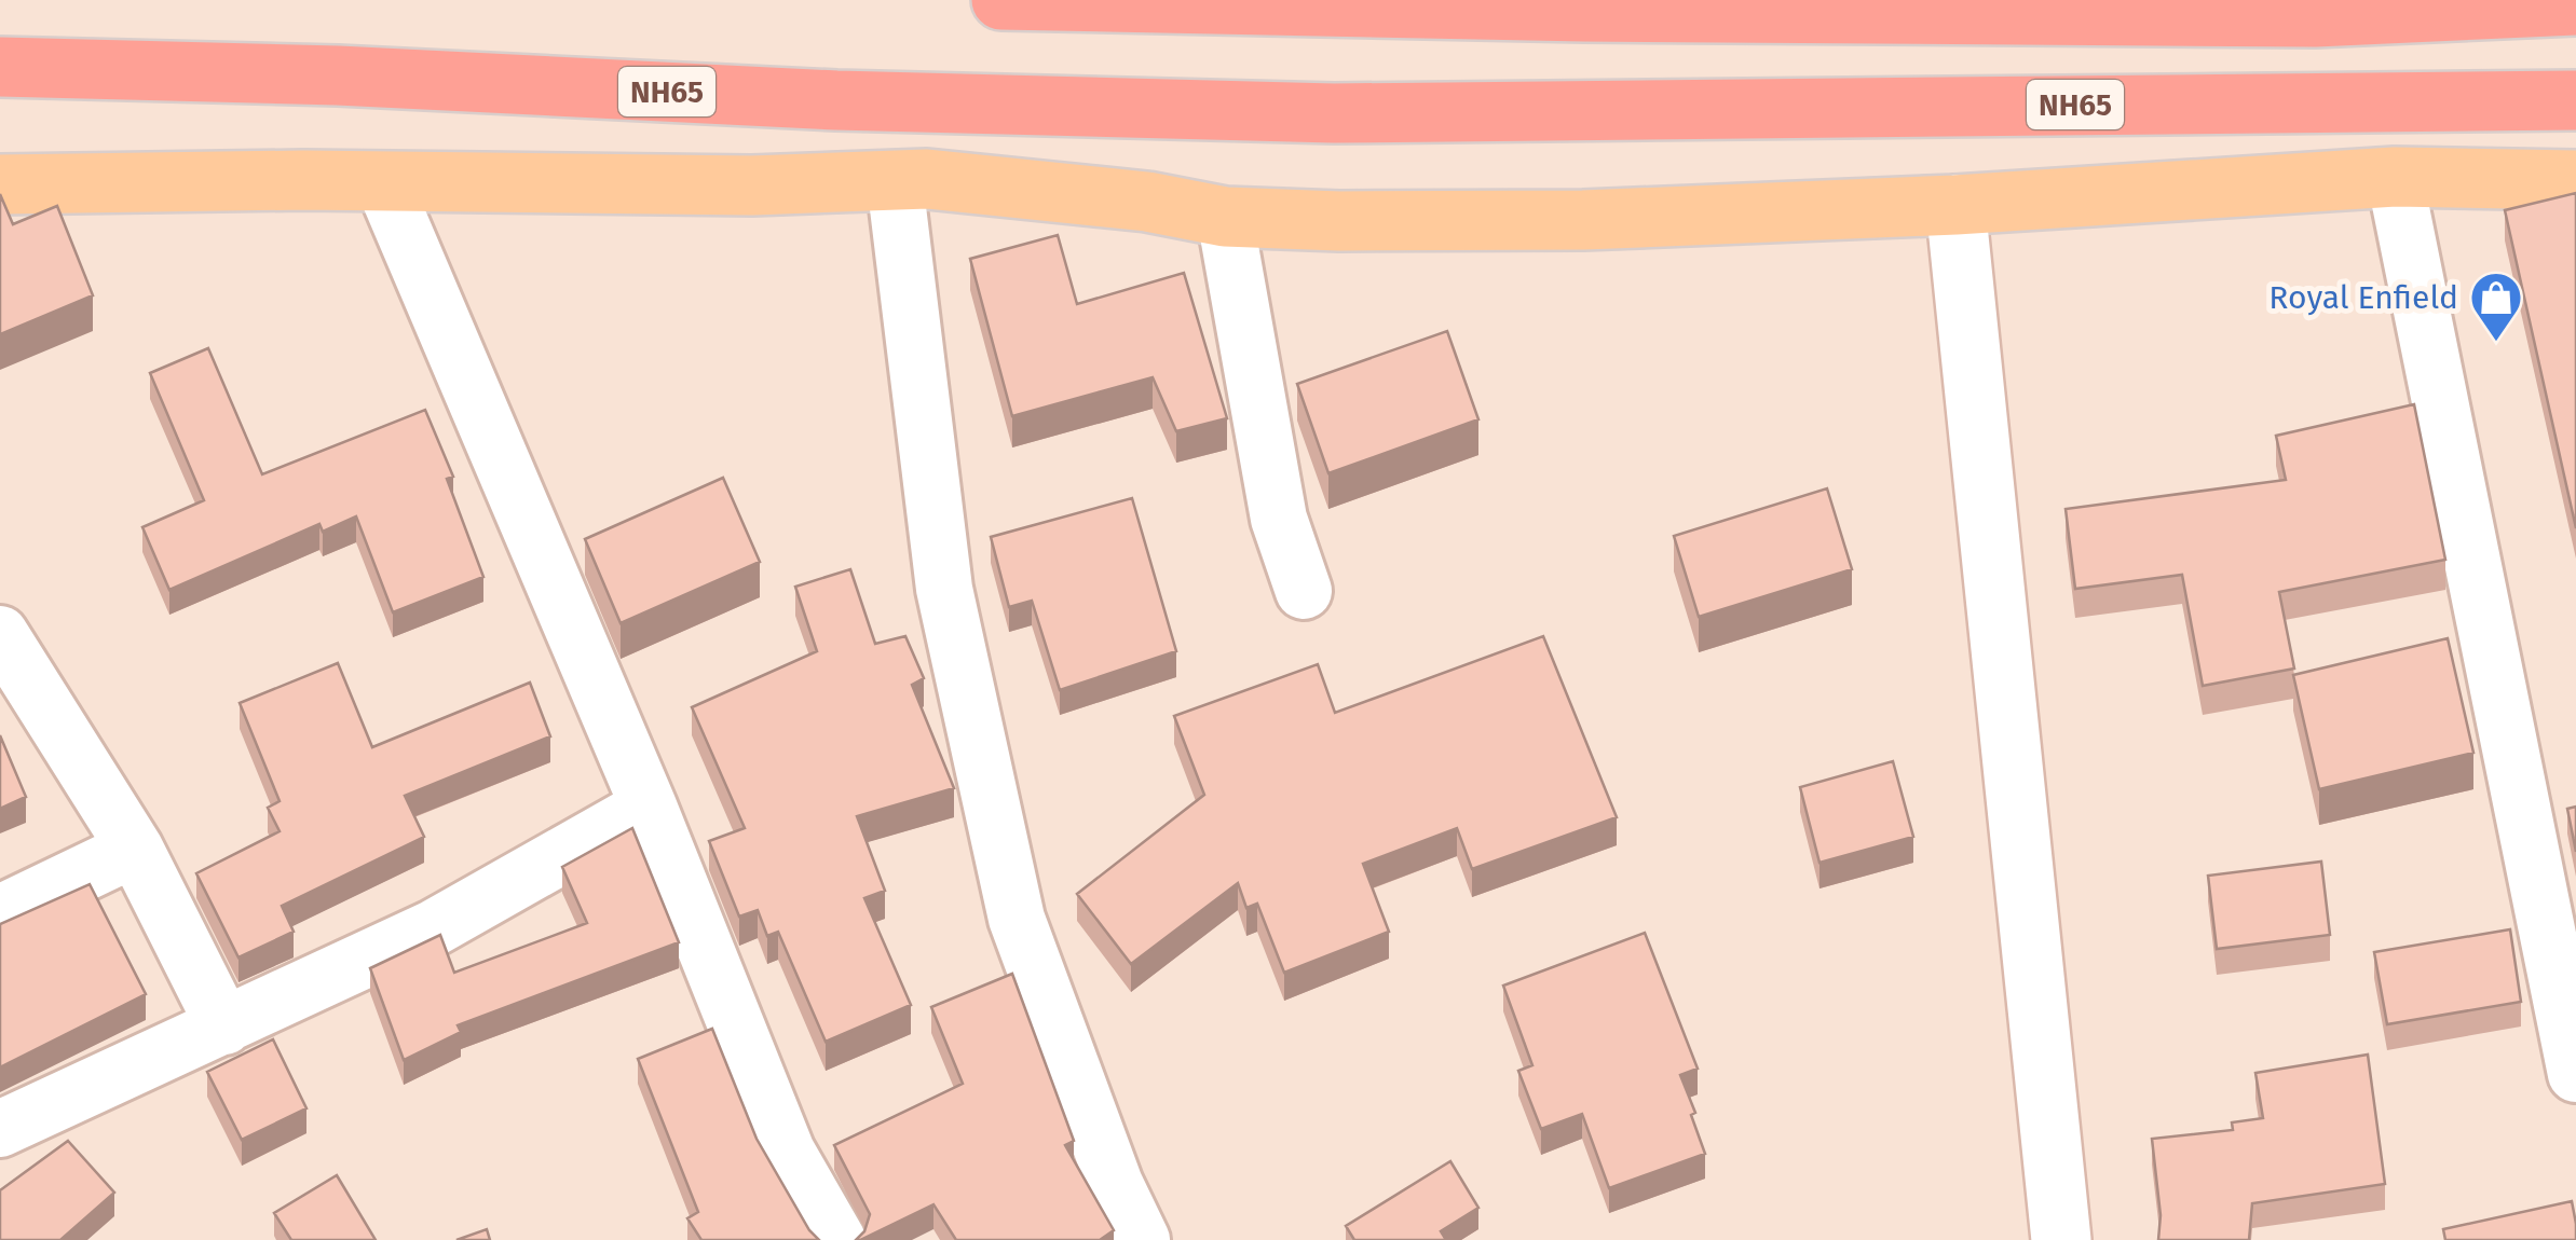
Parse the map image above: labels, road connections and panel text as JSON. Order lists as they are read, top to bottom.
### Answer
{
  "streets": {
    "highway": ["NH65"]
  },
  "places": {
    "shop": ["Royal Enfield"]
  }
}
